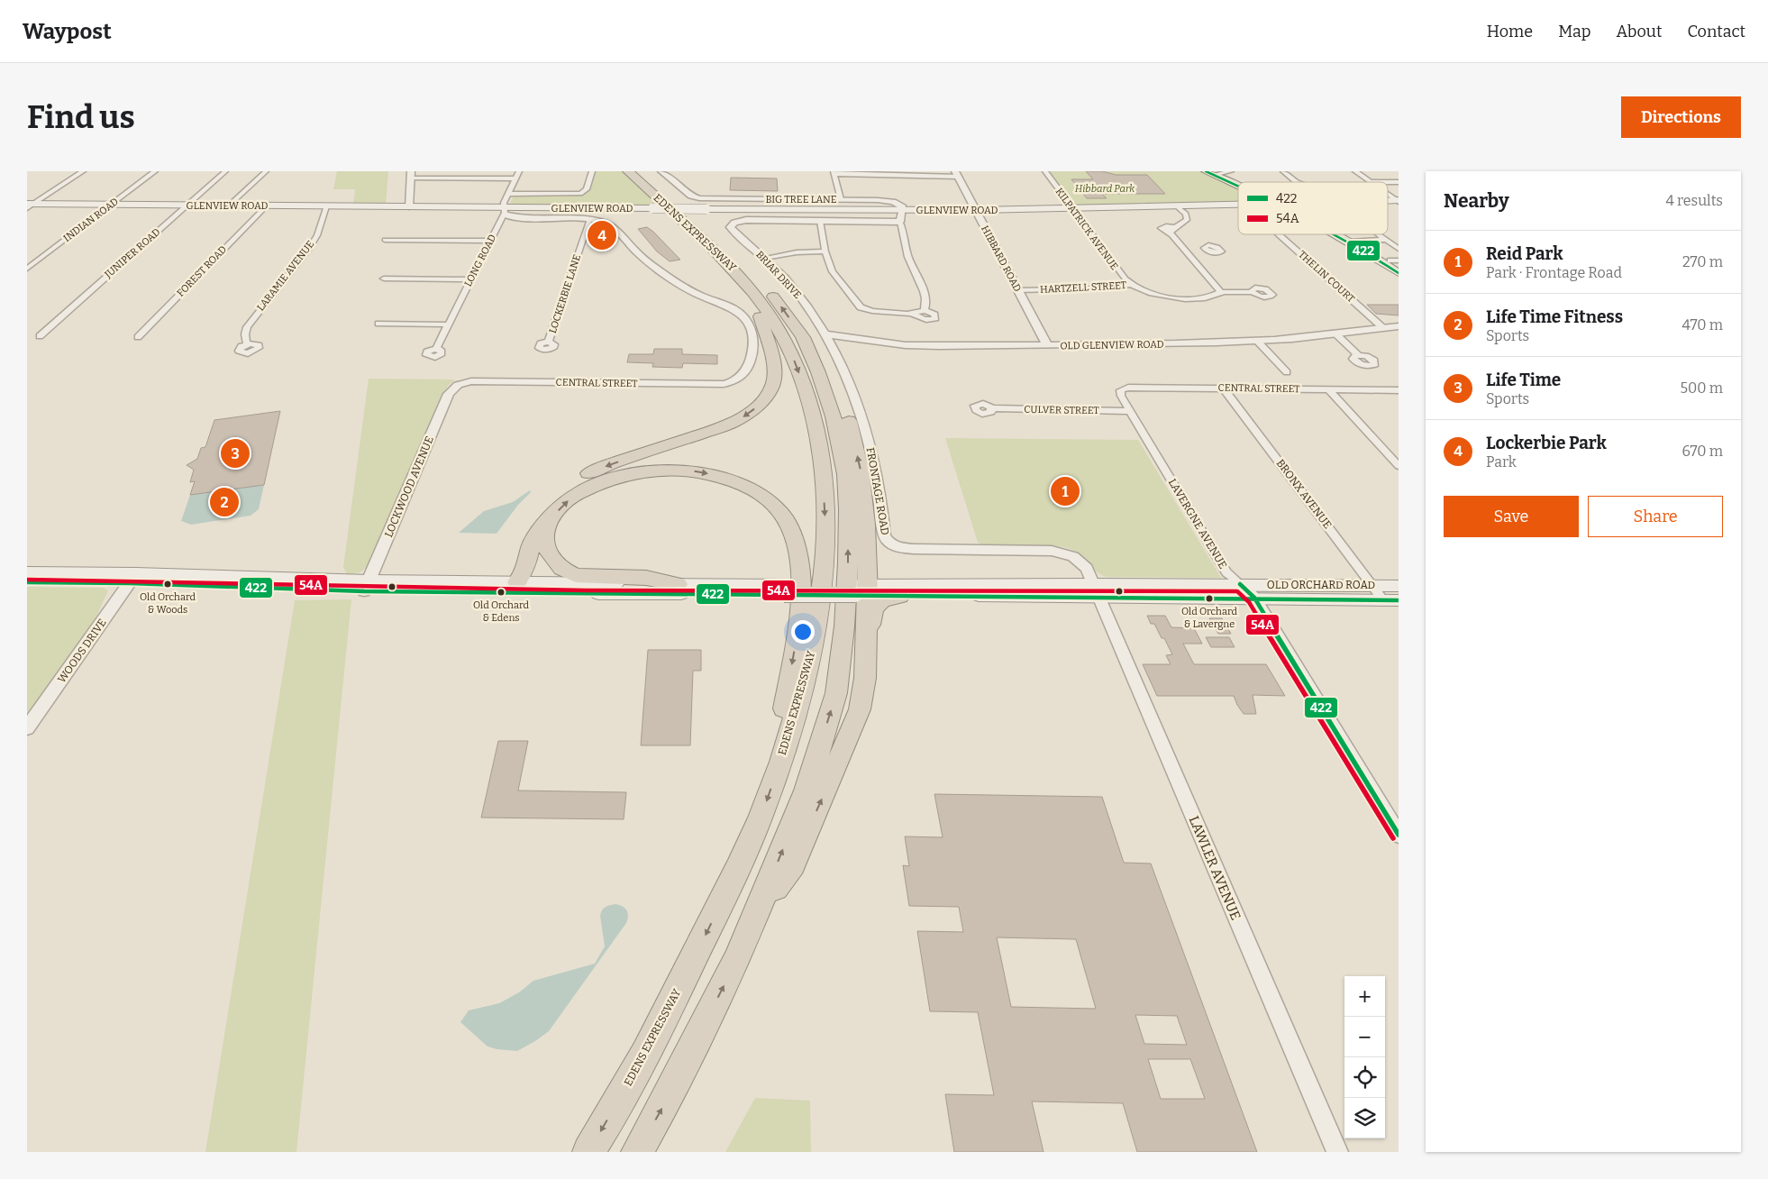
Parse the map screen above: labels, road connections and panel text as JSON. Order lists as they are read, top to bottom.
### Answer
{
  "streets": {
    "highway": ["EDENS EXPRESSWAY"],
    "main road": ["GLENVIEW ROAD", "OLD ORCHARD ROAD"],
    "street": [
      "BIG TREE LANE",
      "INDIAN ROAD",
      "KILPATRICK AVENUE",
      "JUNIPER ROAD",
      "HIBBARD ROAD",
      "LONG ROAD",
      "FOREST ROAD",
      "BRIAR DRIVE",
      "LARAMIE AVENUE",
      "THELIN COURT",
      "HARTZELL STREET",
      "LOCKERBIE LANE",
      "OLD GLENVIEW ROAD",
      "CENTRAL STREET",
      "CULVER STREET",
      "LOCKWOOD AVENUE",
      "FRONTAGE ROAD",
      "BRONX AVENUE",
      "LAVERGNE AVENUE",
      "WOODS DRIVE",
      "LAWLER AVENUE"
    ]
  },
  "crossings": [
    ["BIG TREE LANE", "GLENVIEW ROAD"],
    ["GLENVIEW ROAD", "INDIAN ROAD"],
    ["GLENVIEW ROAD", "KILPATRICK AVENUE"],
    ["GLENVIEW ROAD", "JUNIPER ROAD"],
    ["GLENVIEW ROAD", "HIBBARD ROAD"],
    ["GLENVIEW ROAD", "LONG ROAD"],
    ["GLENVIEW ROAD", "FOREST ROAD"],
    ["GLENVIEW ROAD", "LARAMIE AVENUE"],
    ["KILPATRICK AVENUE", "HARTZELL STREET"],
    ["HIBBARD ROAD", "HARTZELL STREET"],
    ["HIBBARD ROAD", "OLD GLENVIEW ROAD"],
    ["BRIAR DRIVE", "OLD GLENVIEW ROAD"],
    ["BRIAR DRIVE", "FRONTAGE ROAD"],
    ["THELIN COURT", "OLD GLENVIEW ROAD"],
    ["LOCKERBIE LANE", "CENTRAL STREET"],
    ["OLD GLENVIEW ROAD", "FRONTAGE ROAD"],
    ["CENTRAL STREET", "LOCKWOOD AVENUE"],
    ["CENTRAL STREET", "BRONX AVENUE"],
    ["CENTRAL STREET", "LAVERGNE AVENUE"],
    ["CULVER STREET", "LAVERGNE AVENUE"],
    ["LOCKWOOD AVENUE", "OLD ORCHARD ROAD"],
    ["FRONTAGE ROAD", "OLD ORCHARD ROAD"],
    ["FRONTAGE ROAD", "LAWLER AVENUE"],
    ["BRONX AVENUE", "OLD ORCHARD ROAD"],
    ["LAVERGNE AVENUE", "OLD ORCHARD ROAD"],
    ["OLD ORCHARD ROAD", "WOODS DRIVE"],
    ["OLD ORCHARD ROAD", "LAWLER AVENUE"]
  ],
  "parks": ["Hibbard Park"],
  "places": ["Old Orchard & Woods", "Old Orchard & Edens", "Old Orchard & Lavergne"],
  "lines": ["transit line 422", "transit line 54A"],
  "legend": ["422", "54A"],
  "page": {
    "header": "Waypost",
    "nav": [
      "Home",
      "Map",
      "About",
      "Contact"
    ],
    "buttons": [
      "Directions",
      ["Save", "Share"]
    ],
    "title": "Find us",
    "heading": ["Nearby", "4 results"],
    "pins": [
      "4",
      "3",
      "1",
      "2"
    ],
    "list": [
      {
        "mark": "1",
        "name": "Reid Park",
        "note": "Park · Frontage Road",
        "value": "270 m"
      },
      {
        "mark": "2",
        "name": "Life Time Fitness",
        "note": "Sports",
        "value": "470 m"
      },
      {
        "mark": "3",
        "name": "Life Time",
        "note": "Sports",
        "value": "500 m"
      },
      {
        "mark": "4",
        "name": "Lockerbie Park",
        "note": "Park",
        "value": "670 m"
      }
    ],
    "map_buttons": ["+", "−"]
  }
}
